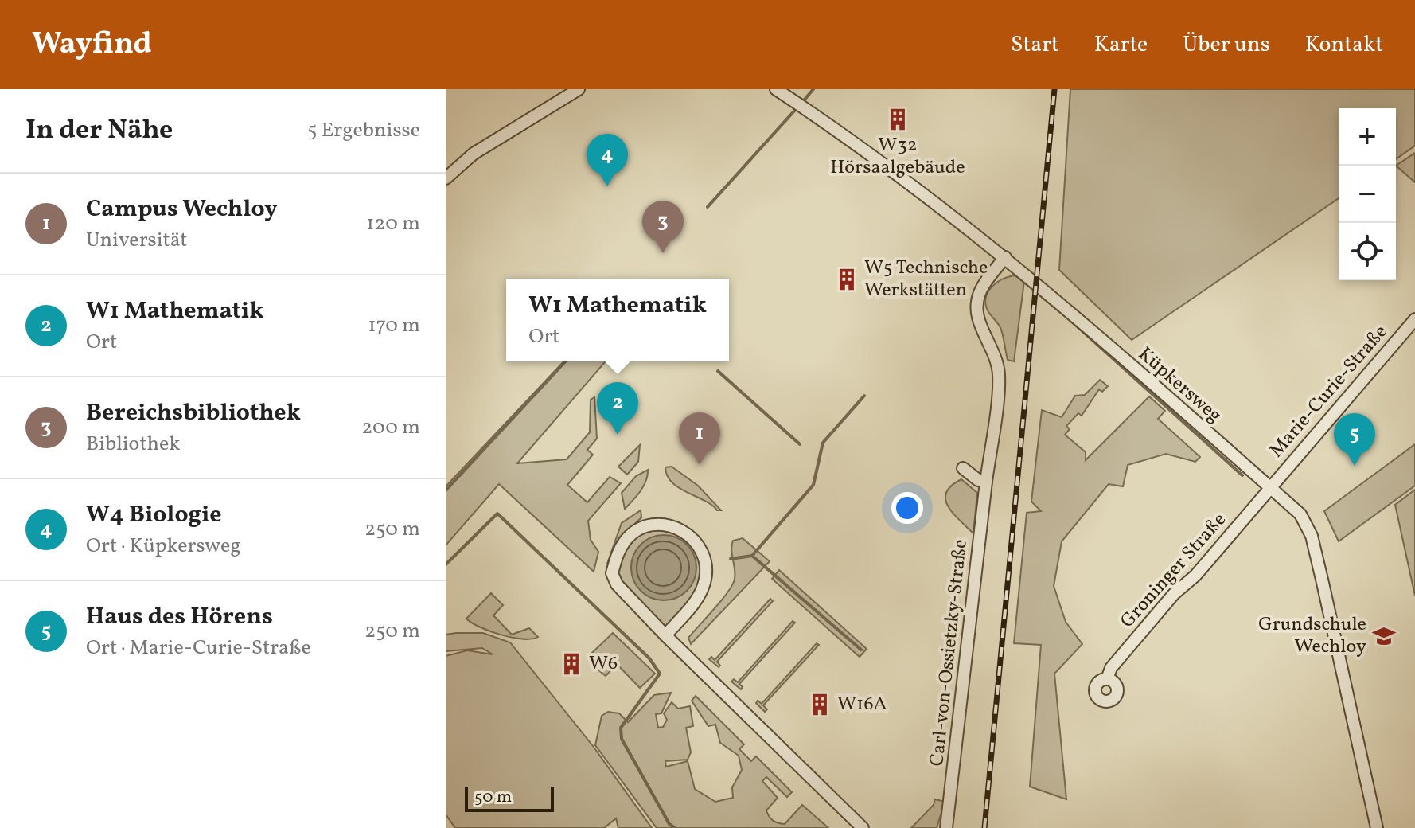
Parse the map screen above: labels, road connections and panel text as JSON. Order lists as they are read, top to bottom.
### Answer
{
  "streets": {
    "street": [
      "Küpkersweg",
      "Marie-Curie-Straße",
      "Groninger Straße",
      "Carl-von-Ossietzky-Straße"
    ]
  },
  "crossings": [
    ["Küpkersweg", "Marie-Curie-Straße"],
    ["Küpkersweg", "Groninger Straße"],
    ["Küpkersweg", "Carl-von-Ossietzky-Straße"],
    ["Marie-Curie-Straße", "Groninger Straße"]
  ],
  "places": {
    "building": [
      "W32 Hörsaalgebäude",
      "W5 Technische Werkstätten",
      "W6",
      "W16A"
    ],
    "school or university": ["Grundschule Wechloy"]
  },
  "scale_bar": "50 m",
  "page": {
    "header": "Wayfind",
    "nav": [
      "Start",
      "Karte",
      "Über uns",
      "Kontakt"
    ],
    "heading": ["In der Nähe", "5 Ergebnisse"],
    "map_buttons": ["+", "−"],
    "pins": [
      "4",
      "3",
      "2",
      "1",
      "5"
    ],
    "list": [
      {
        "mark": "1",
        "name": "Campus Wechloy",
        "note": "Universität",
        "value": "120 m"
      },
      {
        "mark": "2",
        "name": "W1 Mathematik",
        "note": "Ort",
        "value": "170 m"
      },
      {
        "mark": "3",
        "name": "Bereichsbibliothek",
        "note": "Bibliothek",
        "value": "200 m"
      },
      {
        "mark": "4",
        "name": "W4 Biologie",
        "note": "Ort · Küpkersweg",
        "value": "250 m"
      },
      {
        "mark": "5",
        "name": "Haus des Hörens",
        "note": "Ort · Marie-Curie-Straße",
        "value": "250 m"
      }
    ],
    "popup": ["W1 Mathematik", "Ort"],
    "scale": "50 m"
  }
}
